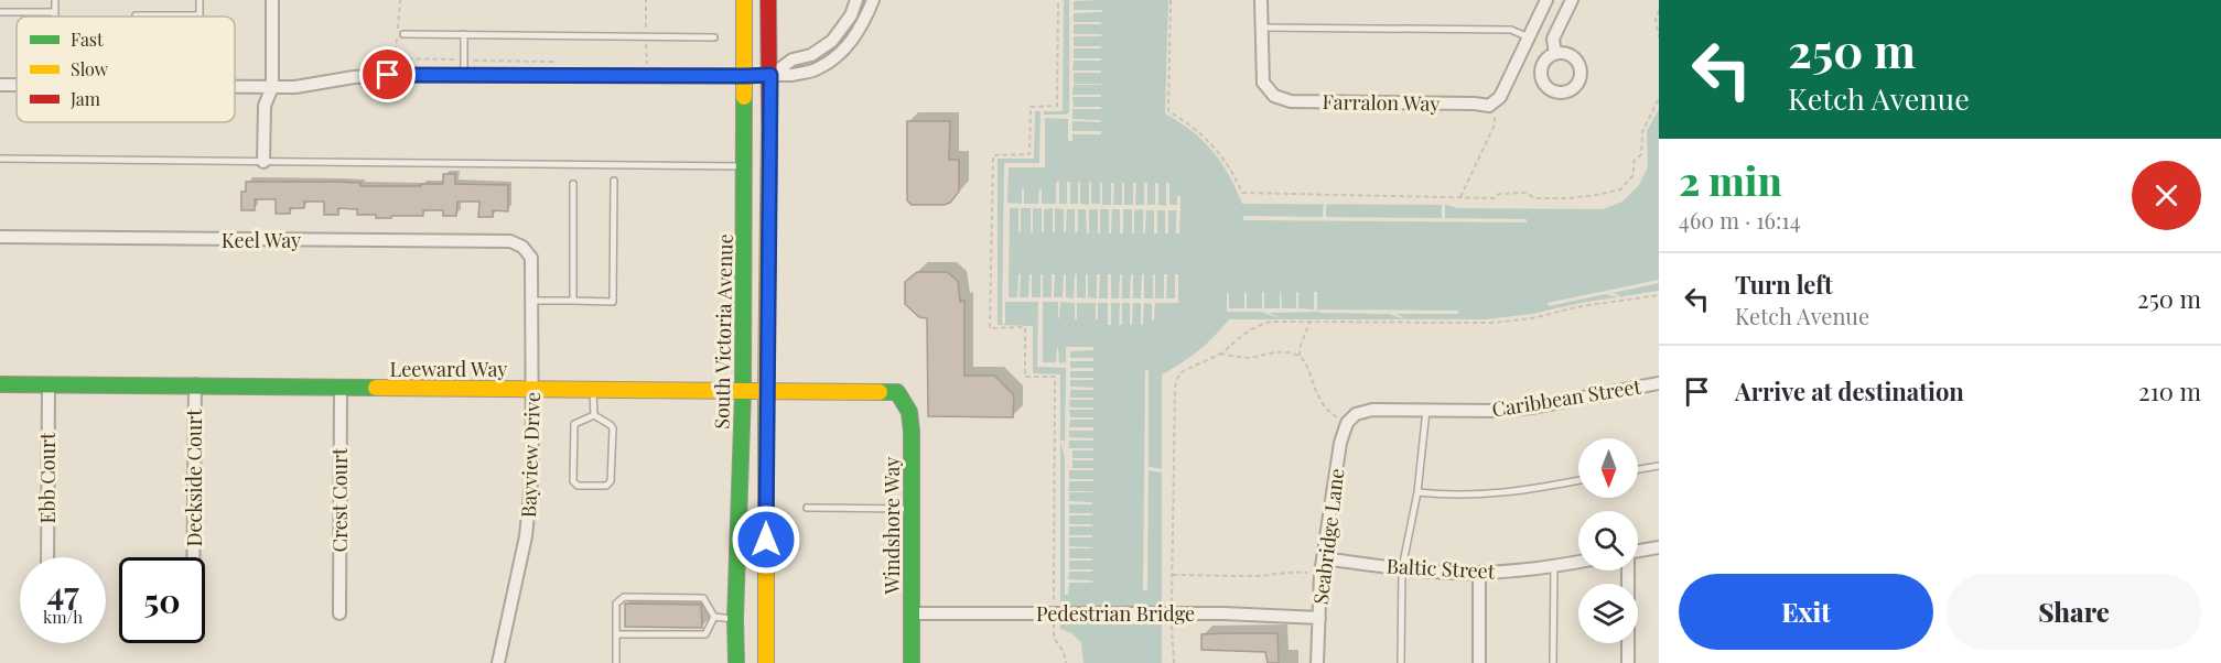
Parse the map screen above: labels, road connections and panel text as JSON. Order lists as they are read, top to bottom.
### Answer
{
  "streets": {
    "main road": ["South Victoria Avenue", "Leeward Way", "Windshore Way"],
    "street": [
      "Farralon Way",
      "Keel Way",
      "Caribbean Street",
      "Bayview Drive",
      "Ebb Court",
      "Deckside Court",
      "Crest Court",
      "Seabridge Lane",
      "Baltic Street",
      "Pedestrian Bridge"
    ]
  },
  "crossings": [
    ["Keel Way", "Bayview Drive"],
    ["South Victoria Avenue", "Leeward Way"],
    ["Leeward Way", "Bayview Drive"],
    ["Leeward Way", "Ebb Court"],
    ["Leeward Way", "Deckside Court"],
    ["Leeward Way", "Crest Court"],
    ["Leeward Way", "Windshore Way"],
    ["Caribbean Street", "Seabridge Lane"],
    ["Windshore Way", "Pedestrian Bridge"],
    ["Seabridge Lane", "Baltic Street"],
    ["Seabridge Lane", "Pedestrian Bridge"]
  ],
  "legend": ["Fast", "Slow", "Jam"],
  "north": "bottom",
  "page": {
    "turn": ["250 m", "Ketch Avenue"],
    "heading": ["2 min", "460 m · 16:14"],
    "list": [
      {
        "name": "Turn left",
        "note": "Ketch Avenue",
        "value": "250 m"
      },
      {
        "name": "Arrive at destination",
        "value": "210 m"
      }
    ],
    "speed": "47 km/h",
    "limit": "50",
    "buttons": ["Exit", "Share"]
  }
}
